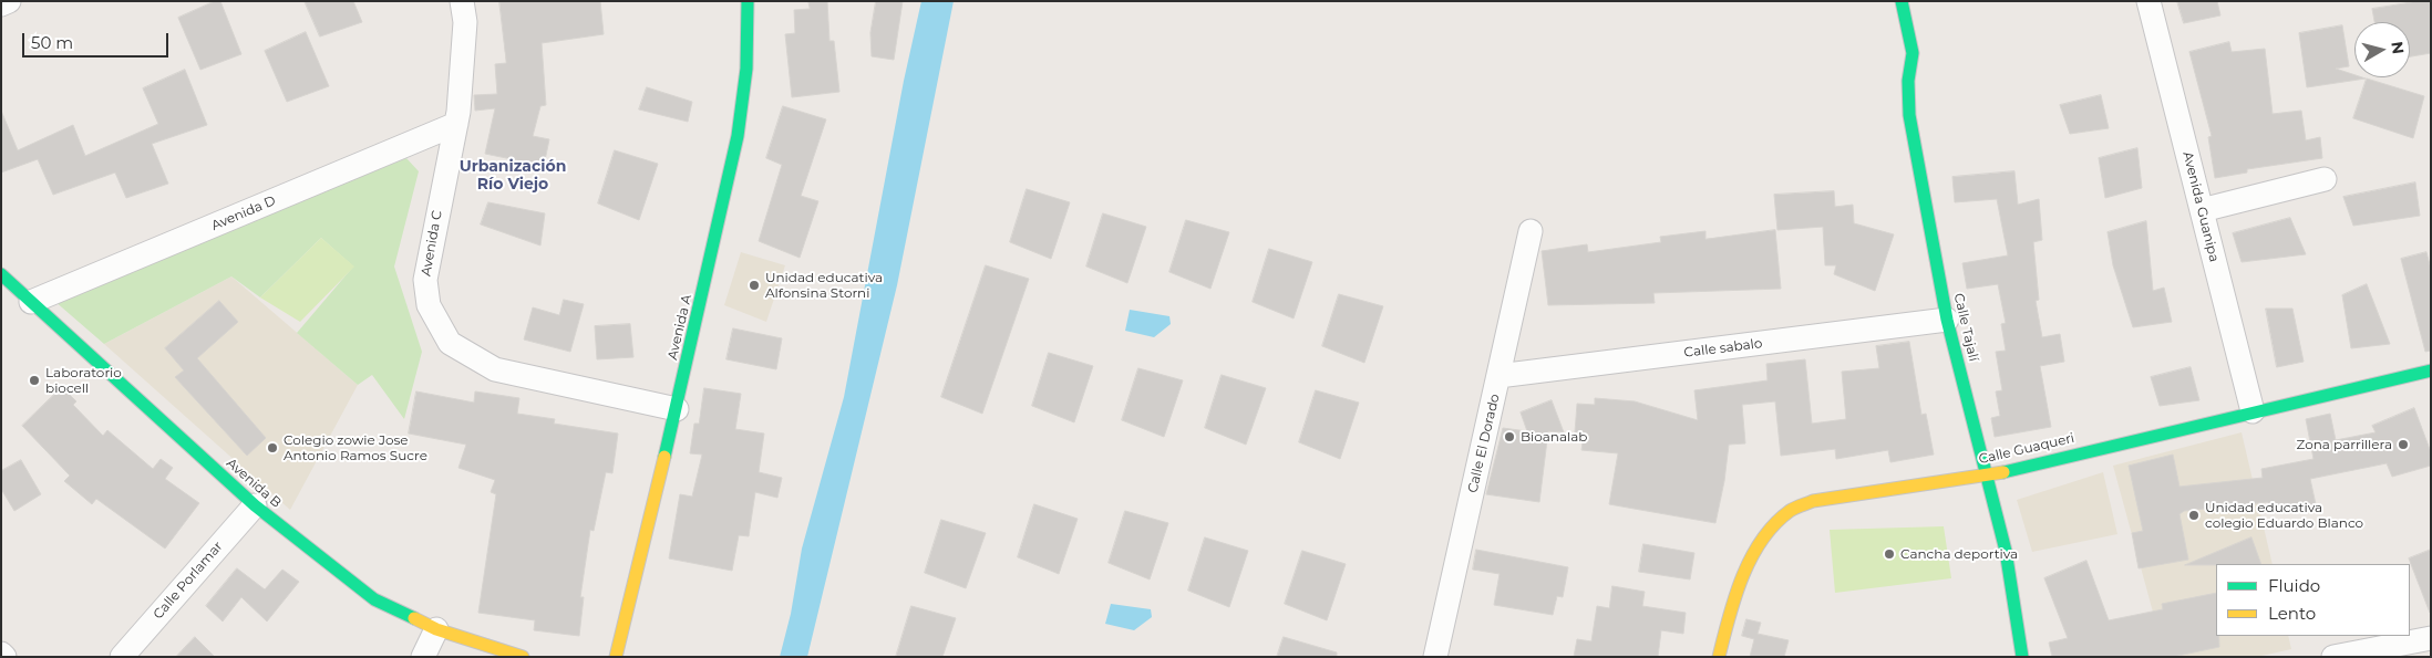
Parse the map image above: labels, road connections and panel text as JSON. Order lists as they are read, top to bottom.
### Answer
{
  "streets": {
    "street": [
      "Avenida Guanipa",
      "Avenida D",
      "Avenida C",
      "Avenida A",
      "Calle Tajalí",
      "Calle sabalo",
      "Calle El Dorado",
      "Calle Guaqueri",
      "Avenida B",
      "Calle Porlamar"
    ]
  },
  "crossings": [
    ["Avenida Guanipa", "Calle Guaqueri"],
    ["Avenida D", "Avenida C"],
    ["Avenida D", "Avenida B"],
    ["Avenida C", "Avenida A"],
    ["Calle Tajalí", "Calle sabalo"],
    ["Calle Tajalí", "Calle Guaqueri"],
    ["Calle sabalo", "Calle El Dorado"],
    ["Avenida B", "Calle Porlamar"]
  ],
  "districts": ["Urbanización Río Viejo"],
  "places": [
    "Unidad educativa Alfonsina Storni",
    "Laboratorio biocell",
    "Bioanalab",
    "Zona parrillera",
    "Colegio zowie Jose Antonio Ramos Sucre",
    "Unidad educativa colegio Eduardo Blanco",
    "Cancha deportiva"
  ],
  "legend": ["Fluido", "Lento"],
  "scale_bar": "50 m",
  "north": "right"
}
